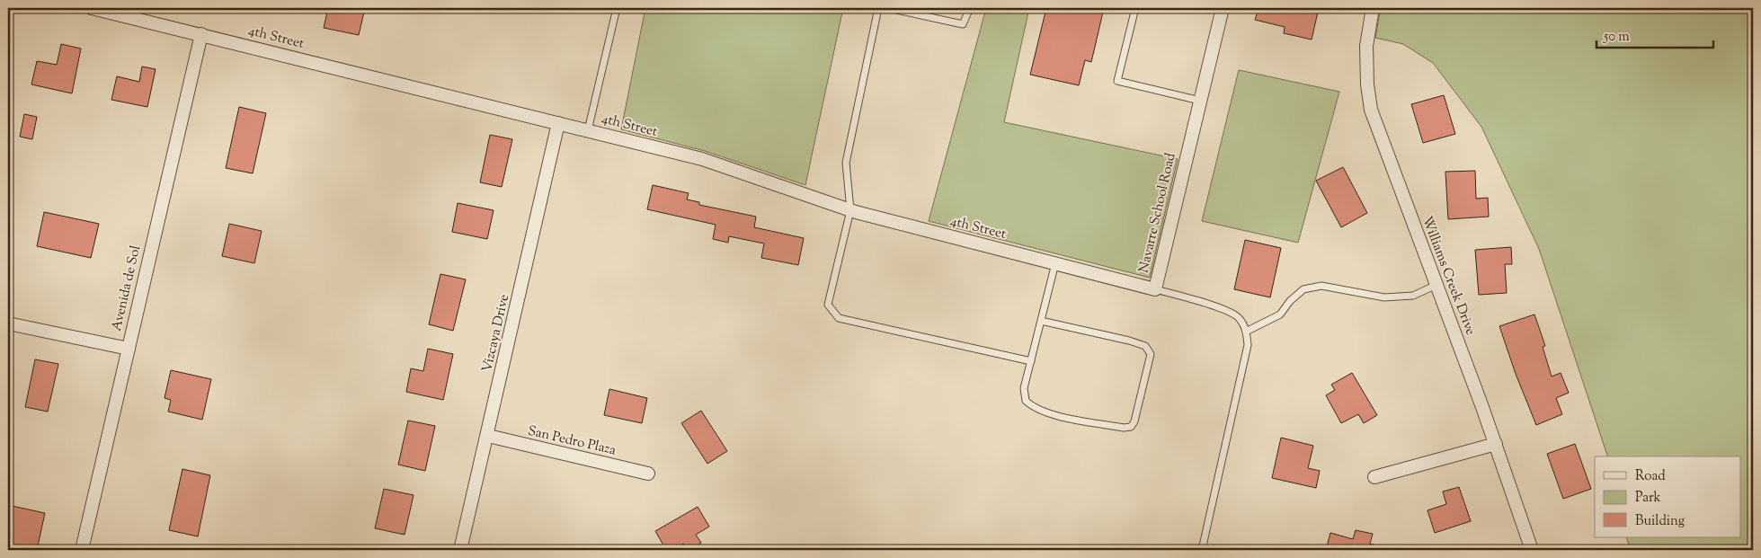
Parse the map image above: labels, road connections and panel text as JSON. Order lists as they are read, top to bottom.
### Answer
{
  "streets": {
    "street": [
      "4th Street",
      "Navarre School Road",
      "Williams Creek Drive",
      "Avenida de Sol",
      "Vizcaya Drive",
      "San Pedro Plaza"
    ]
  },
  "crossings": [
    ["4th Street", "Navarre School Road"],
    ["4th Street", "Avenida de Sol"],
    ["4th Street", "Vizcaya Drive"],
    ["Vizcaya Drive", "San Pedro Plaza"]
  ],
  "legend": ["Road", "Park", "Building"],
  "scale_bar": "50 m"
}
